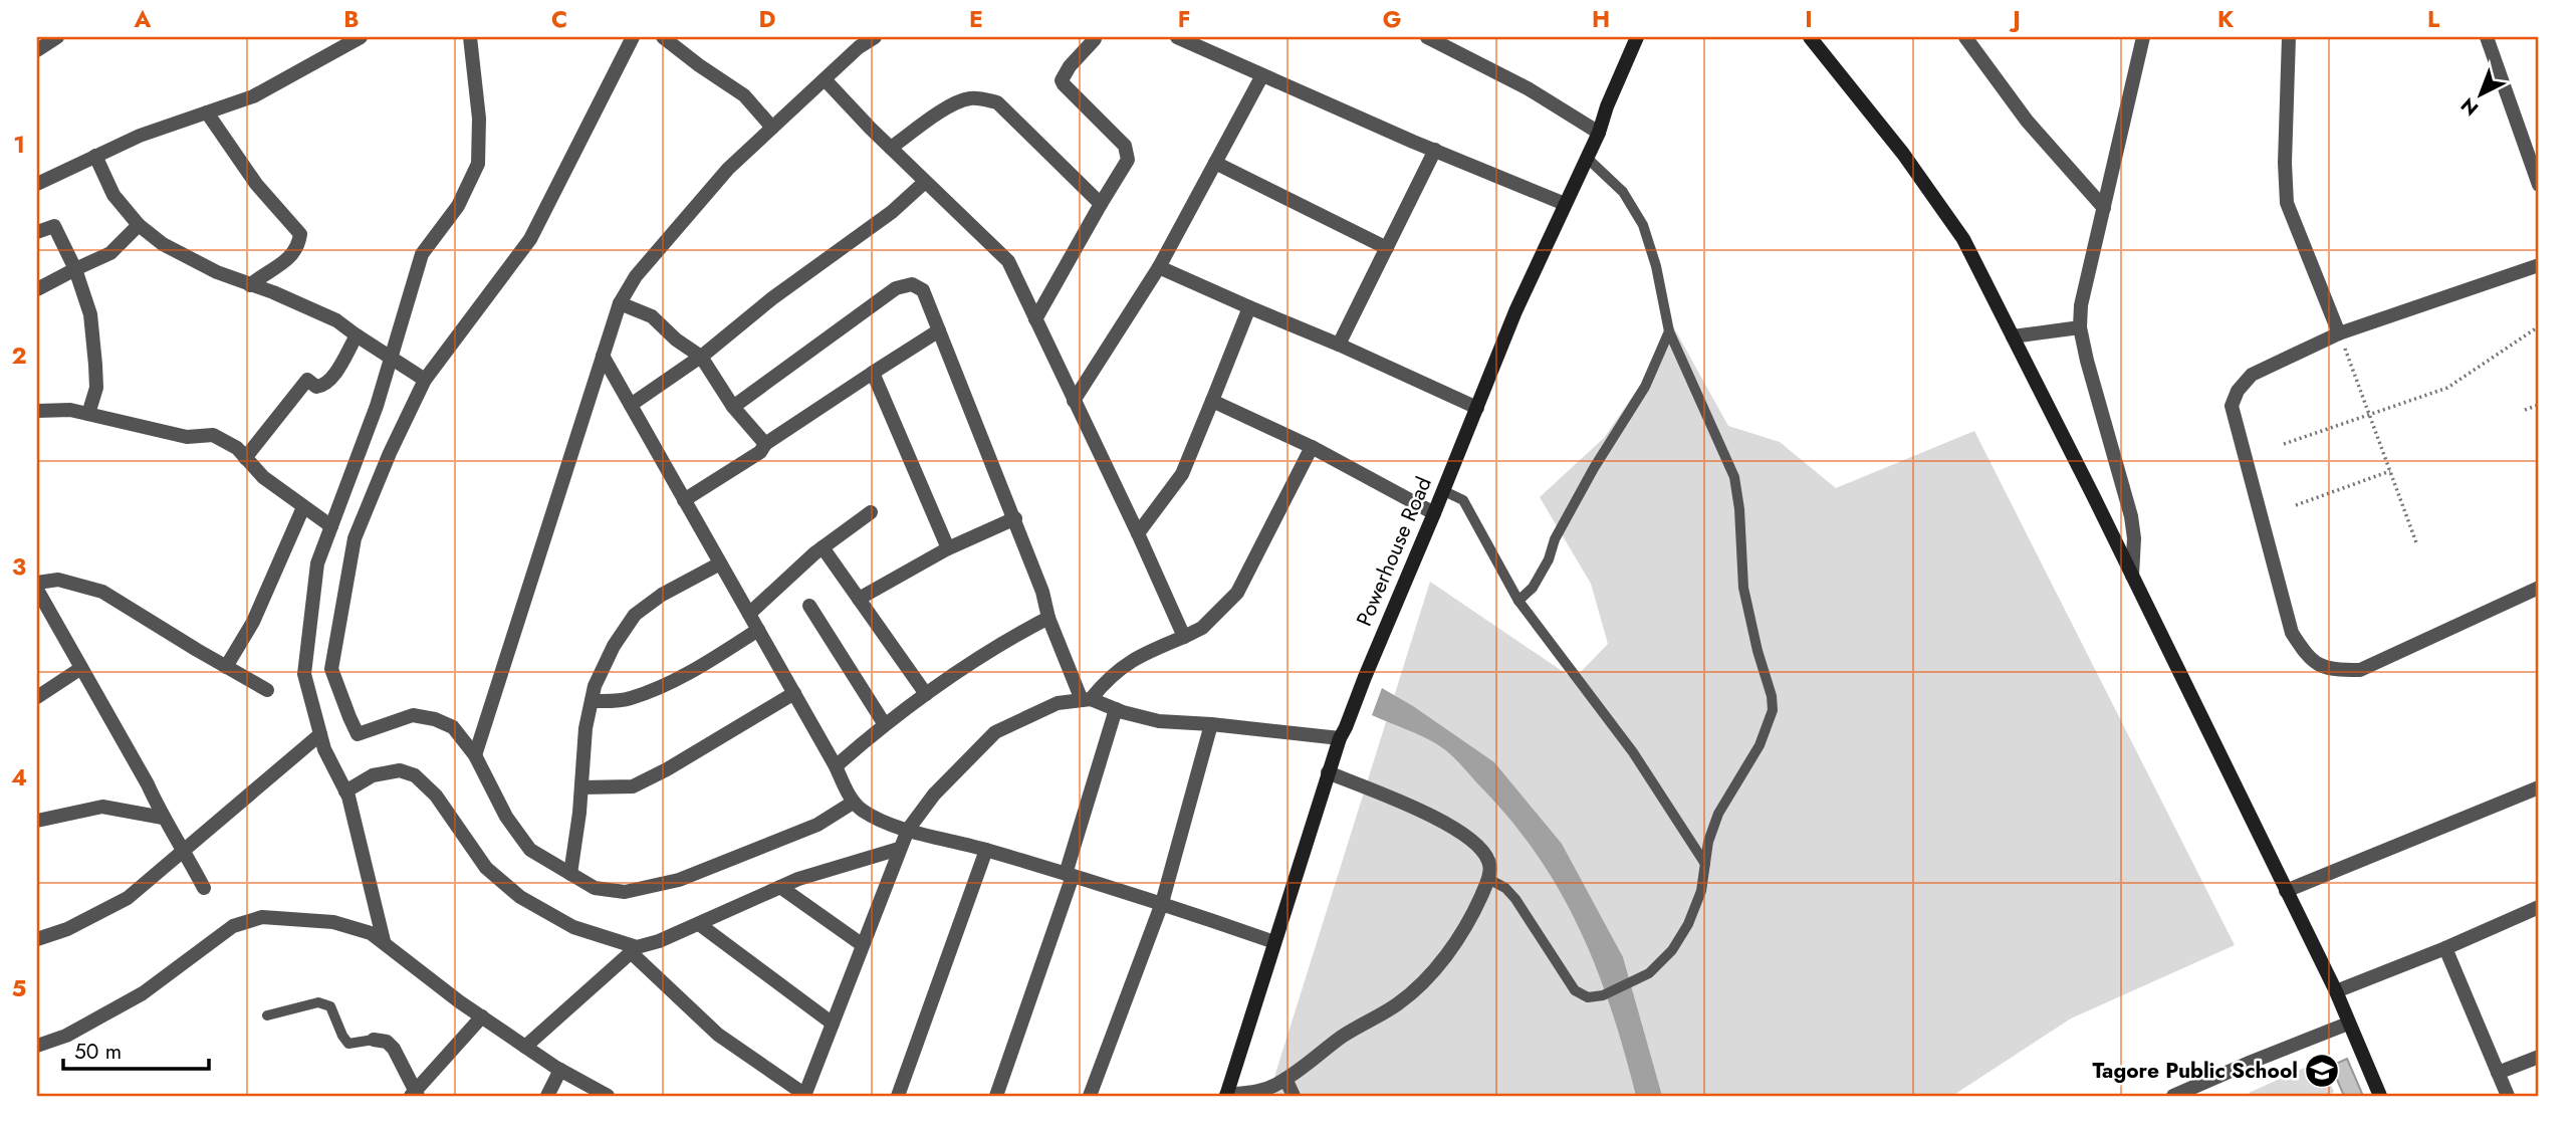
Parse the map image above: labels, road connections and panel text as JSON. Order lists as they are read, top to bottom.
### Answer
{
  "streets": {
    "street": ["Powerhouse Road"]
  },
  "places": {
    "school or university": ["Tagore Public School"]
  },
  "scale_bar": "50 m",
  "north": "bottom left",
  "grid": {
    "columns": [
      "A",
      "B",
      "C",
      "D",
      "E",
      "F",
      "G",
      "H",
      "I",
      "J",
      "K",
      "L"
    ],
    "rows": [
      "1",
      "2",
      "3",
      "4",
      "5"
    ]
  }
}
